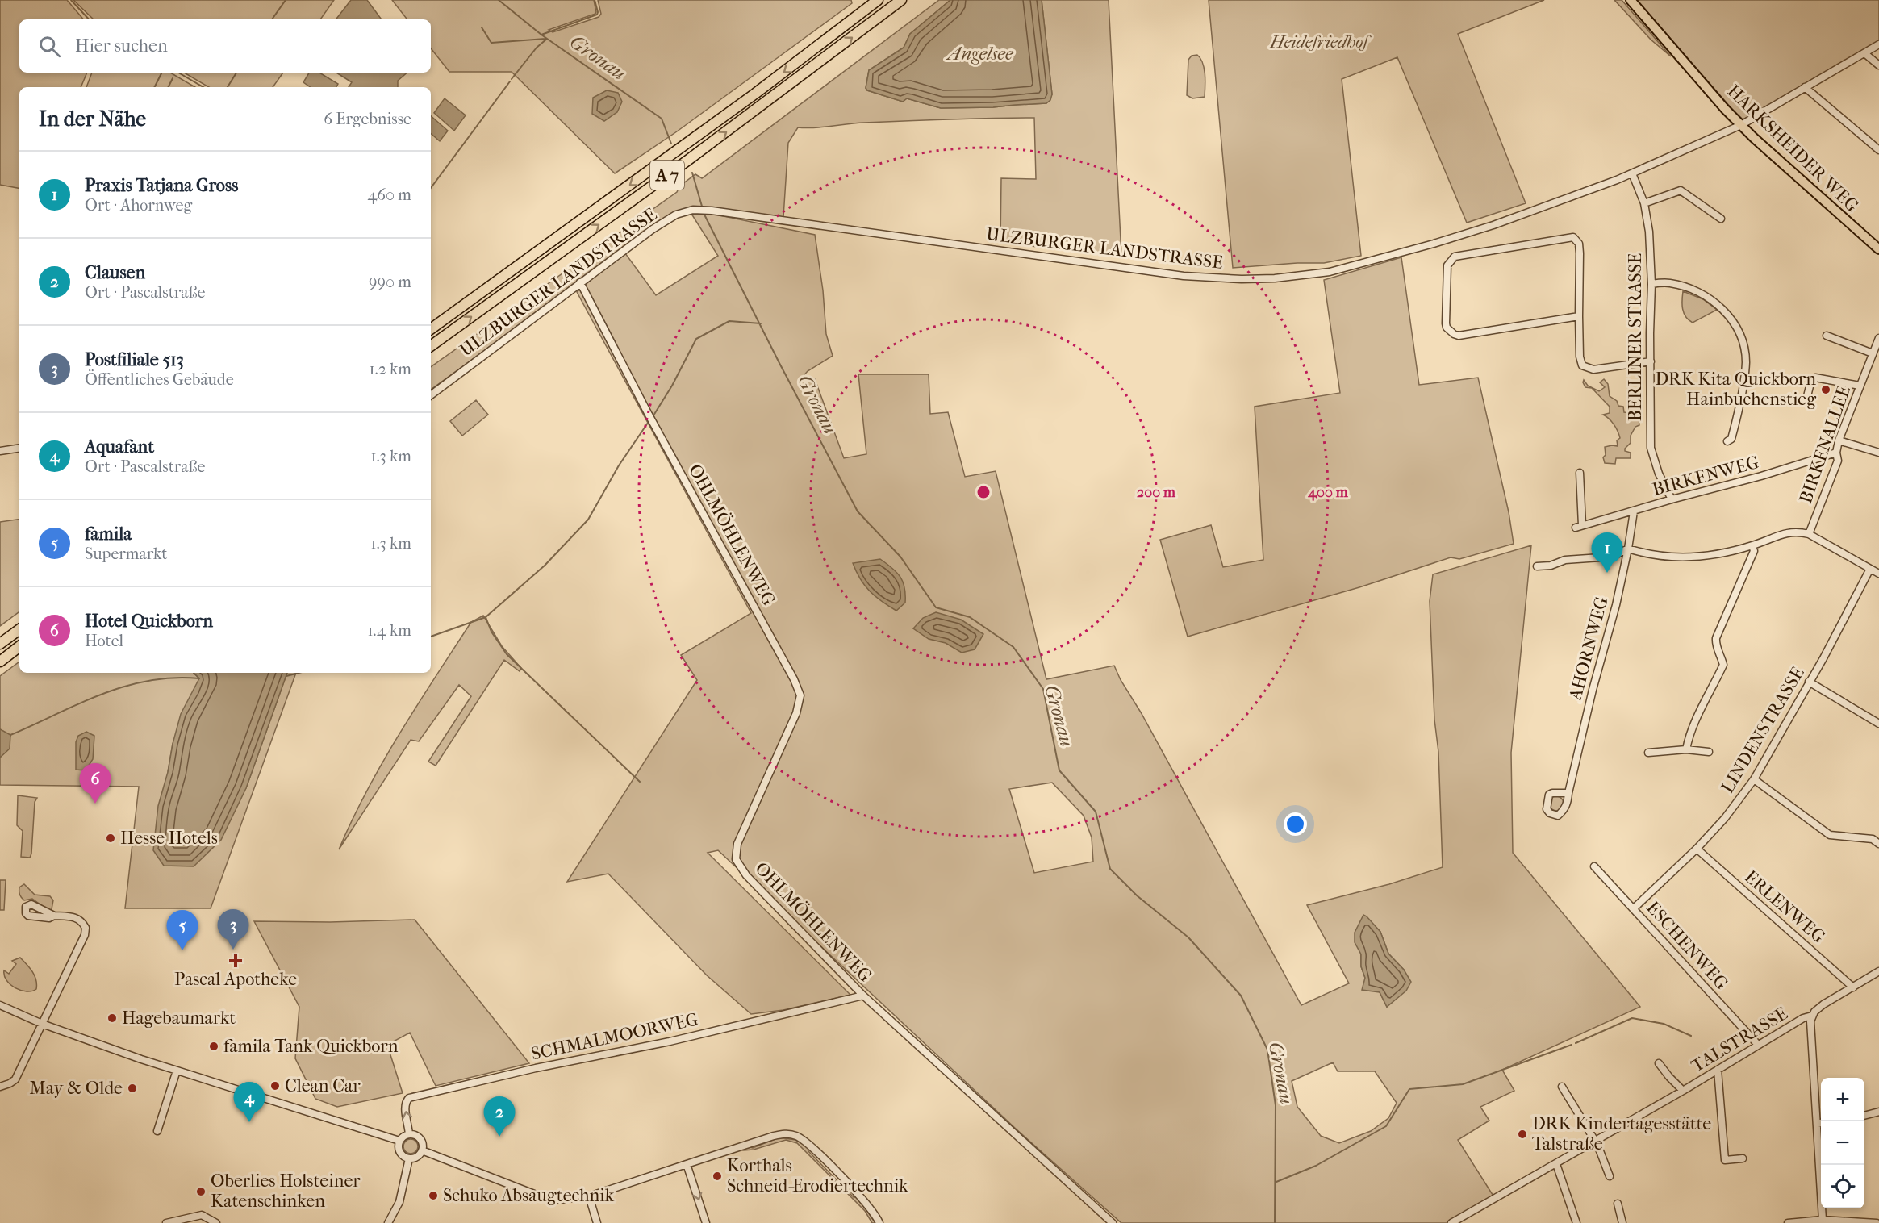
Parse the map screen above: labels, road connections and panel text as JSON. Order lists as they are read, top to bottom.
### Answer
{
  "streets": {
    "highway": ["A 7"],
    "main road": ["HARKSHEIDER WEG"],
    "street": [
      "ULZBURGER LANDSTRASSE",
      "BERLINER STRASSE",
      "BIRKENALLEE",
      "BIRKENWEG",
      "OHLMÖHLENWEG",
      "AHORNWEG",
      "LINDENSTRASSE",
      "ERLENWEG",
      "ESCHENWEG",
      "SCHMALMOORWEG",
      "TALSTRASSE"
    ]
  },
  "crossings": [
    ["HARKSHEIDER WEG", "ULZBURGER LANDSTRASSE"],
    ["ULZBURGER LANDSTRASSE", "BERLINER STRASSE"],
    ["ULZBURGER LANDSTRASSE", "OHLMÖHLENWEG"],
    ["BERLINER STRASSE", "BIRKENWEG"],
    ["BIRKENALLEE", "BIRKENWEG"],
    ["BIRKENWEG", "AHORNWEG"],
    ["OHLMÖHLENWEG", "SCHMALMOORWEG"],
    ["LINDENSTRASSE", "ERLENWEG"],
    ["LINDENSTRASSE", "ESCHENWEG"],
    ["ERLENWEG", "TALSTRASSE"],
    ["ESCHENWEG", "TALSTRASSE"]
  ],
  "one_way": ["SCHMALMOORWEG"],
  "water": ["Angelsee", "Gronau"],
  "parks": ["Heidefriedhof"],
  "places": {
    "other": [
      "DRK Kita Quickborn Hainbuchenstieg",
      "Hesse Hotels",
      "Hagebaumarkt",
      "famila Tank Quickborn",
      "Clean Car",
      "May & Olde",
      "DRK Kindertagesstätte Talstraße",
      "Korthals Schneid-Erodiertechnik",
      "Oberlies Holsteiner Katenschinken",
      "Schuko Absaugtechnik"
    ],
    "health": ["Pascal Apotheke"]
  },
  "page": {
    "search": "Hier suchen",
    "heading": ["In der Nähe", "6 Ergebnisse"],
    "list": [
      {
        "mark": "1",
        "name": "Praxis Tatjana Gross",
        "note": "Ort · Ahornweg",
        "value": "460 m"
      },
      {
        "mark": "2",
        "name": "Clausen",
        "note": "Ort · Pascalstraße",
        "value": "990 m"
      },
      {
        "mark": "3",
        "name": "Postfiliale 513",
        "note": "Öffentliches Gebäude",
        "value": "1.2 km"
      },
      {
        "mark": "4",
        "name": "Aquafant",
        "note": "Ort · Pascalstraße",
        "value": "1.3 km"
      },
      {
        "mark": "5",
        "name": "famila",
        "note": "Supermarkt",
        "value": "1.3 km"
      },
      {
        "mark": "6",
        "name": "Hotel Quickborn",
        "note": "Hotel",
        "value": "1.4 km"
      }
    ],
    "pins": [
      "1",
      "6",
      "3",
      "5",
      "4",
      "2"
    ],
    "map_buttons": ["+", "−"]
  },
  "rings": ["200 m", "400 m"]
}
